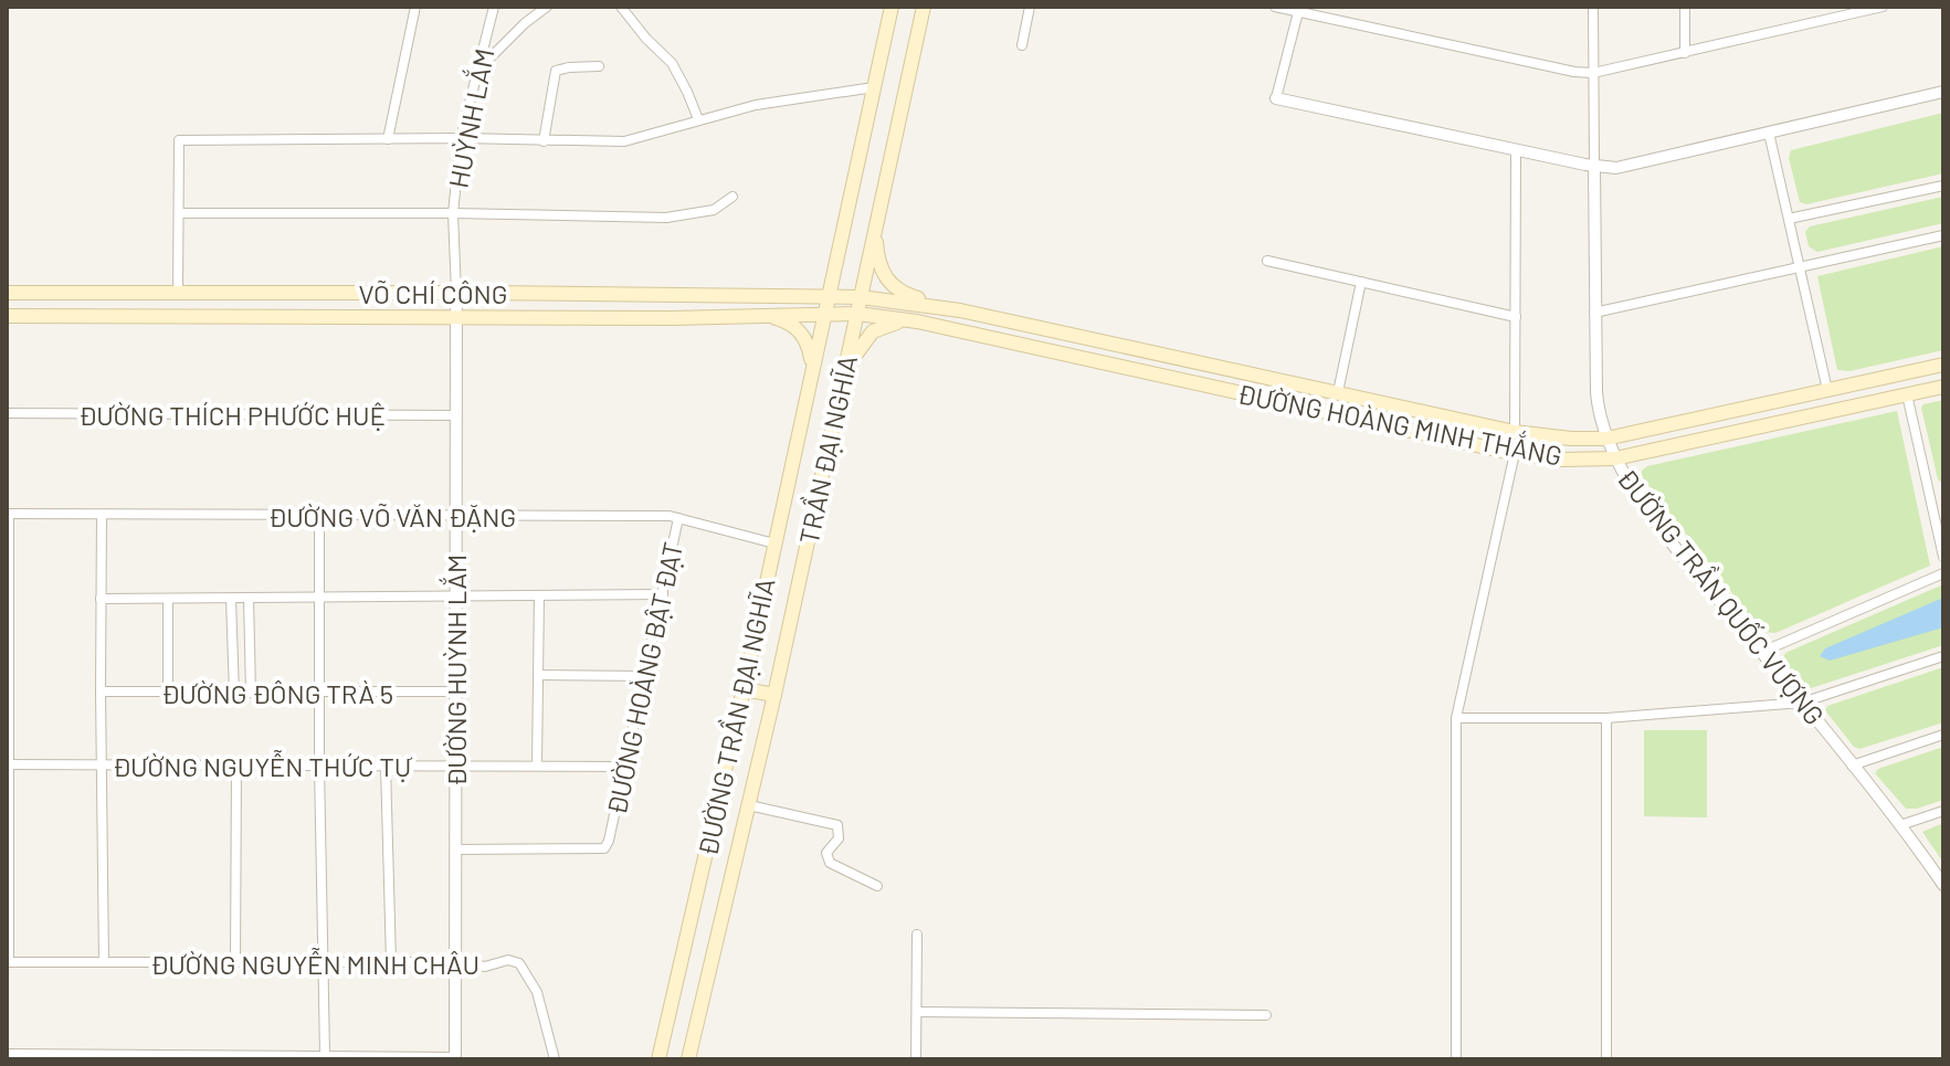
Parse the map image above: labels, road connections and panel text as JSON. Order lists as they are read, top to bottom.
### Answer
{
  "streets": {
    "main road": [
      "VÕ CHÍ CÔNG",
      "ĐƯỜNG HOÀNG MINH THẮNG",
      "TRẦN ĐẠI NGHĨA",
      "ĐƯỜNG TRẦN ĐẠI NGHĨA"
    ],
    "street": [
      "HUỲNH LẮM",
      "ĐƯỜNG THÍCH PHƯỚC HUỆ",
      "ĐƯỜNG VÕ VĂN ĐẶNG",
      "ĐƯỜNG TRẦN QUỐC VƯỢNG",
      "ĐƯỜNG HUỲNH LẮM",
      "ĐƯỜNG HOÀNG BẬT ĐẠT",
      "ĐƯỜNG ĐÔNG TRÀ 5",
      "ĐƯỜNG NGUYỄN THỨC TỰ",
      "ĐƯỜNG NGUYỄN MINH CHÂU"
    ]
  },
  "crossings": [
    ["HUỲNH LẮM", "VÕ CHÍ CÔNG"],
    ["HUỲNH LẮM", "ĐƯỜNG HUỲNH LẮM"],
    ["VÕ CHÍ CÔNG", "ĐƯỜNG HOÀNG MINH THẮNG"],
    ["VÕ CHÍ CÔNG", "TRẦN ĐẠI NGHĨA"],
    ["VÕ CHÍ CÔNG", "ĐƯỜNG HUỲNH LẮM"],
    ["VÕ CHÍ CÔNG", "ĐƯỜNG TRẦN ĐẠI NGHĨA"],
    ["ĐƯỜNG THÍCH PHƯỚC HUỆ", "ĐƯỜNG HUỲNH LẮM"],
    ["ĐƯỜNG HOÀNG MINH THẮNG", "TRẦN ĐẠI NGHĨA"],
    ["ĐƯỜNG HOÀNG MINH THẮNG", "ĐƯỜNG TRẦN QUỐC VƯỢNG"],
    ["TRẦN ĐẠI NGHĨA", "ĐƯỜNG TRẦN ĐẠI NGHĨA"],
    ["ĐƯỜNG VÕ VĂN ĐẶNG", "ĐƯỜNG HUỲNH LẮM"],
    ["ĐƯỜNG VÕ VĂN ĐẶNG", "ĐƯỜNG HOÀNG BẬT ĐẠT"],
    ["ĐƯỜNG VÕ VĂN ĐẶNG", "ĐƯỜNG TRẦN ĐẠI NGHĨA"],
    ["ĐƯỜNG HUỲNH LẮM", "ĐƯỜNG HOÀNG BẬT ĐẠT"],
    ["ĐƯỜNG HUỲNH LẮM", "ĐƯỜNG ĐÔNG TRÀ 5"],
    ["ĐƯỜNG HUỲNH LẮM", "ĐƯỜNG NGUYỄN THỨC TỰ"],
    ["ĐƯỜNG HUỲNH LẮM", "ĐƯỜNG NGUYỄN MINH CHÂU"],
    ["ĐƯỜNG HOÀNG BẬT ĐẠT", "ĐƯỜNG NGUYỄN THỨC TỰ"]
  ]
}
